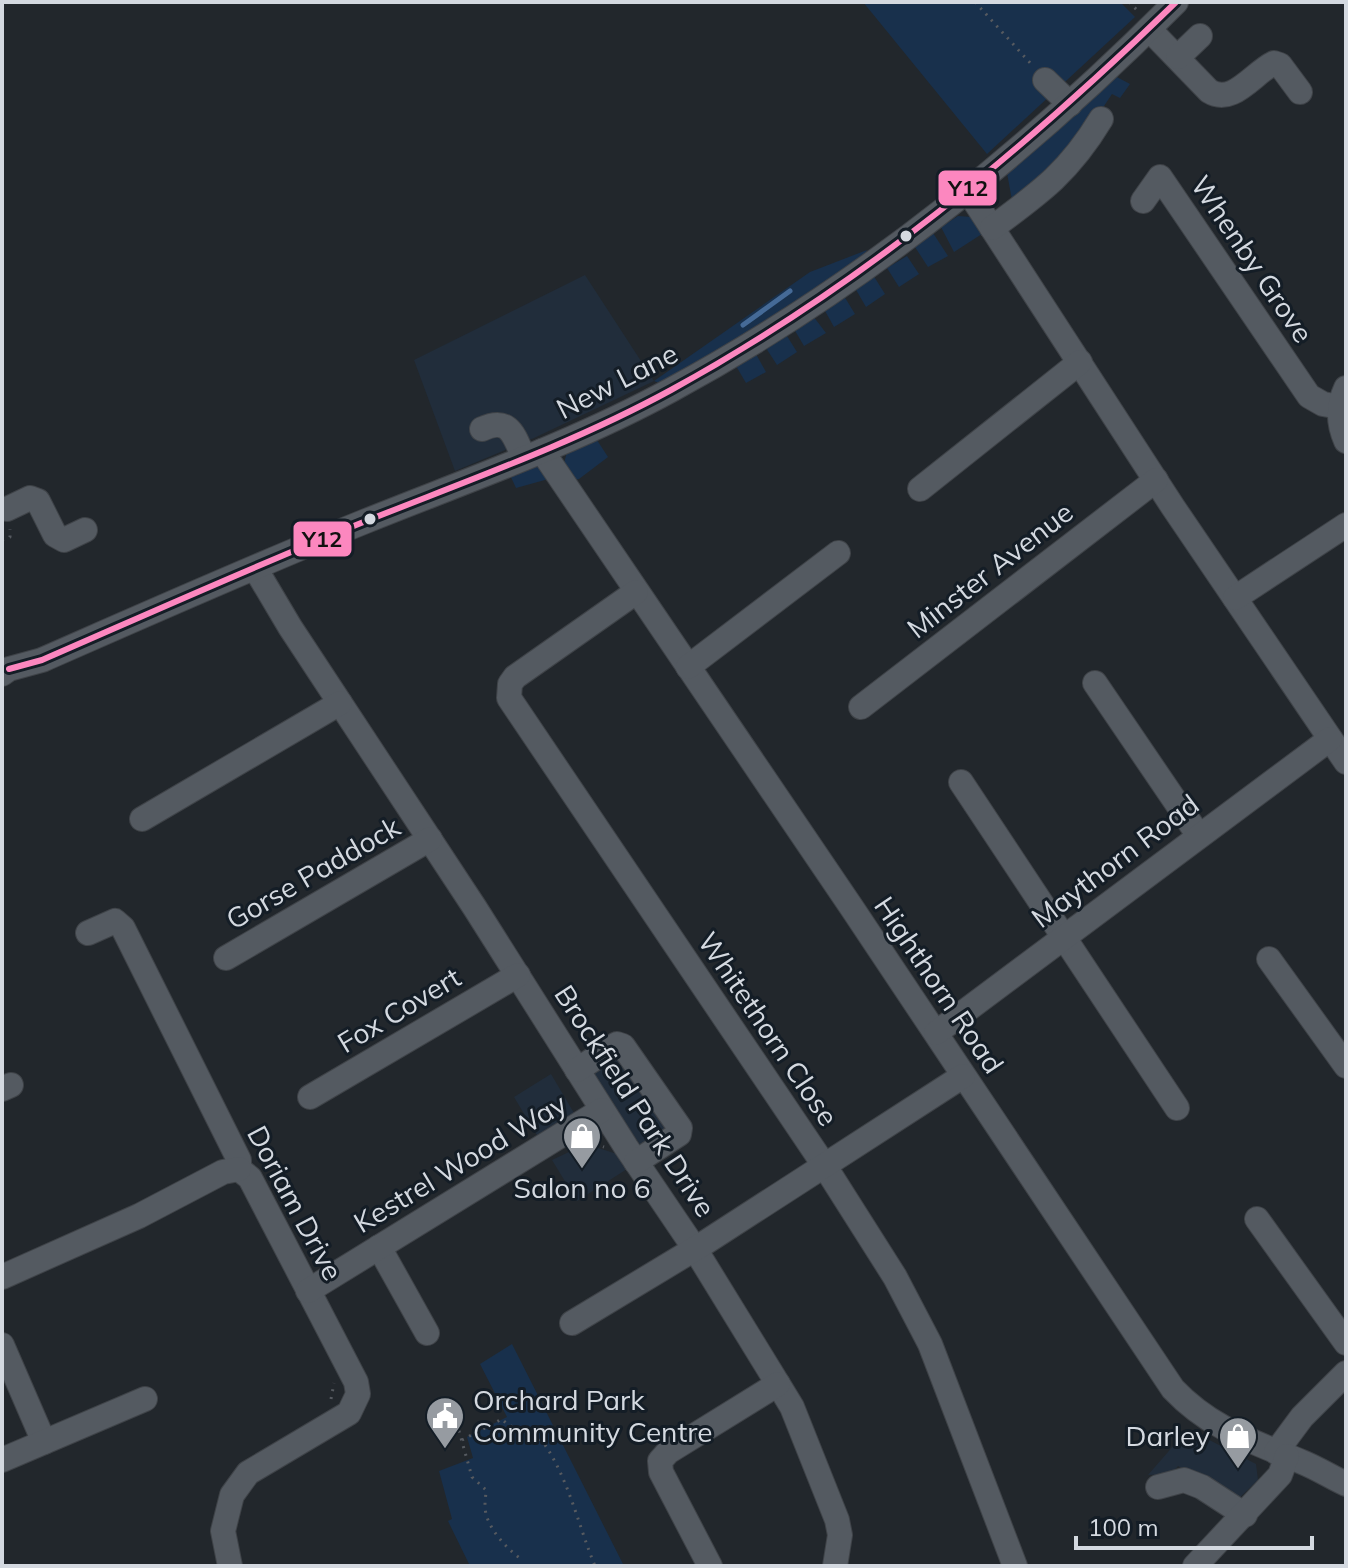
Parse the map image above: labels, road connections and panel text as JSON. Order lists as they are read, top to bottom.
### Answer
{
  "streets": {
    "street": [
      "Whenby Grove",
      "New Lane",
      "Minster Avenue",
      "Maythorn Road",
      "Gorse Paddock",
      "Highthorn Road",
      "Fox Covert",
      "Whitethorn Close",
      "Brockfield Park Drive",
      "Kestrel Wood Way",
      "Doriam Drive"
    ]
  },
  "crossings": [
    ["New Lane", "Highthorn Road"],
    ["New Lane", "Brockfield Park Drive"],
    ["Maythorn Road", "Highthorn Road"],
    ["Gorse Paddock", "Brockfield Park Drive"],
    ["Highthorn Road", "Whitethorn Close"],
    ["Fox Covert", "Brockfield Park Drive"],
    ["Brockfield Park Drive", "Kestrel Wood Way"],
    ["Kestrel Wood Way", "Doriam Drive"]
  ],
  "places": {
    "shop": ["Salon no 6", "Darley"],
    "public building": ["Orchard Park Community Centre"]
  },
  "lines": ["transit line Y12"],
  "scale_bar": "100 m"
}
